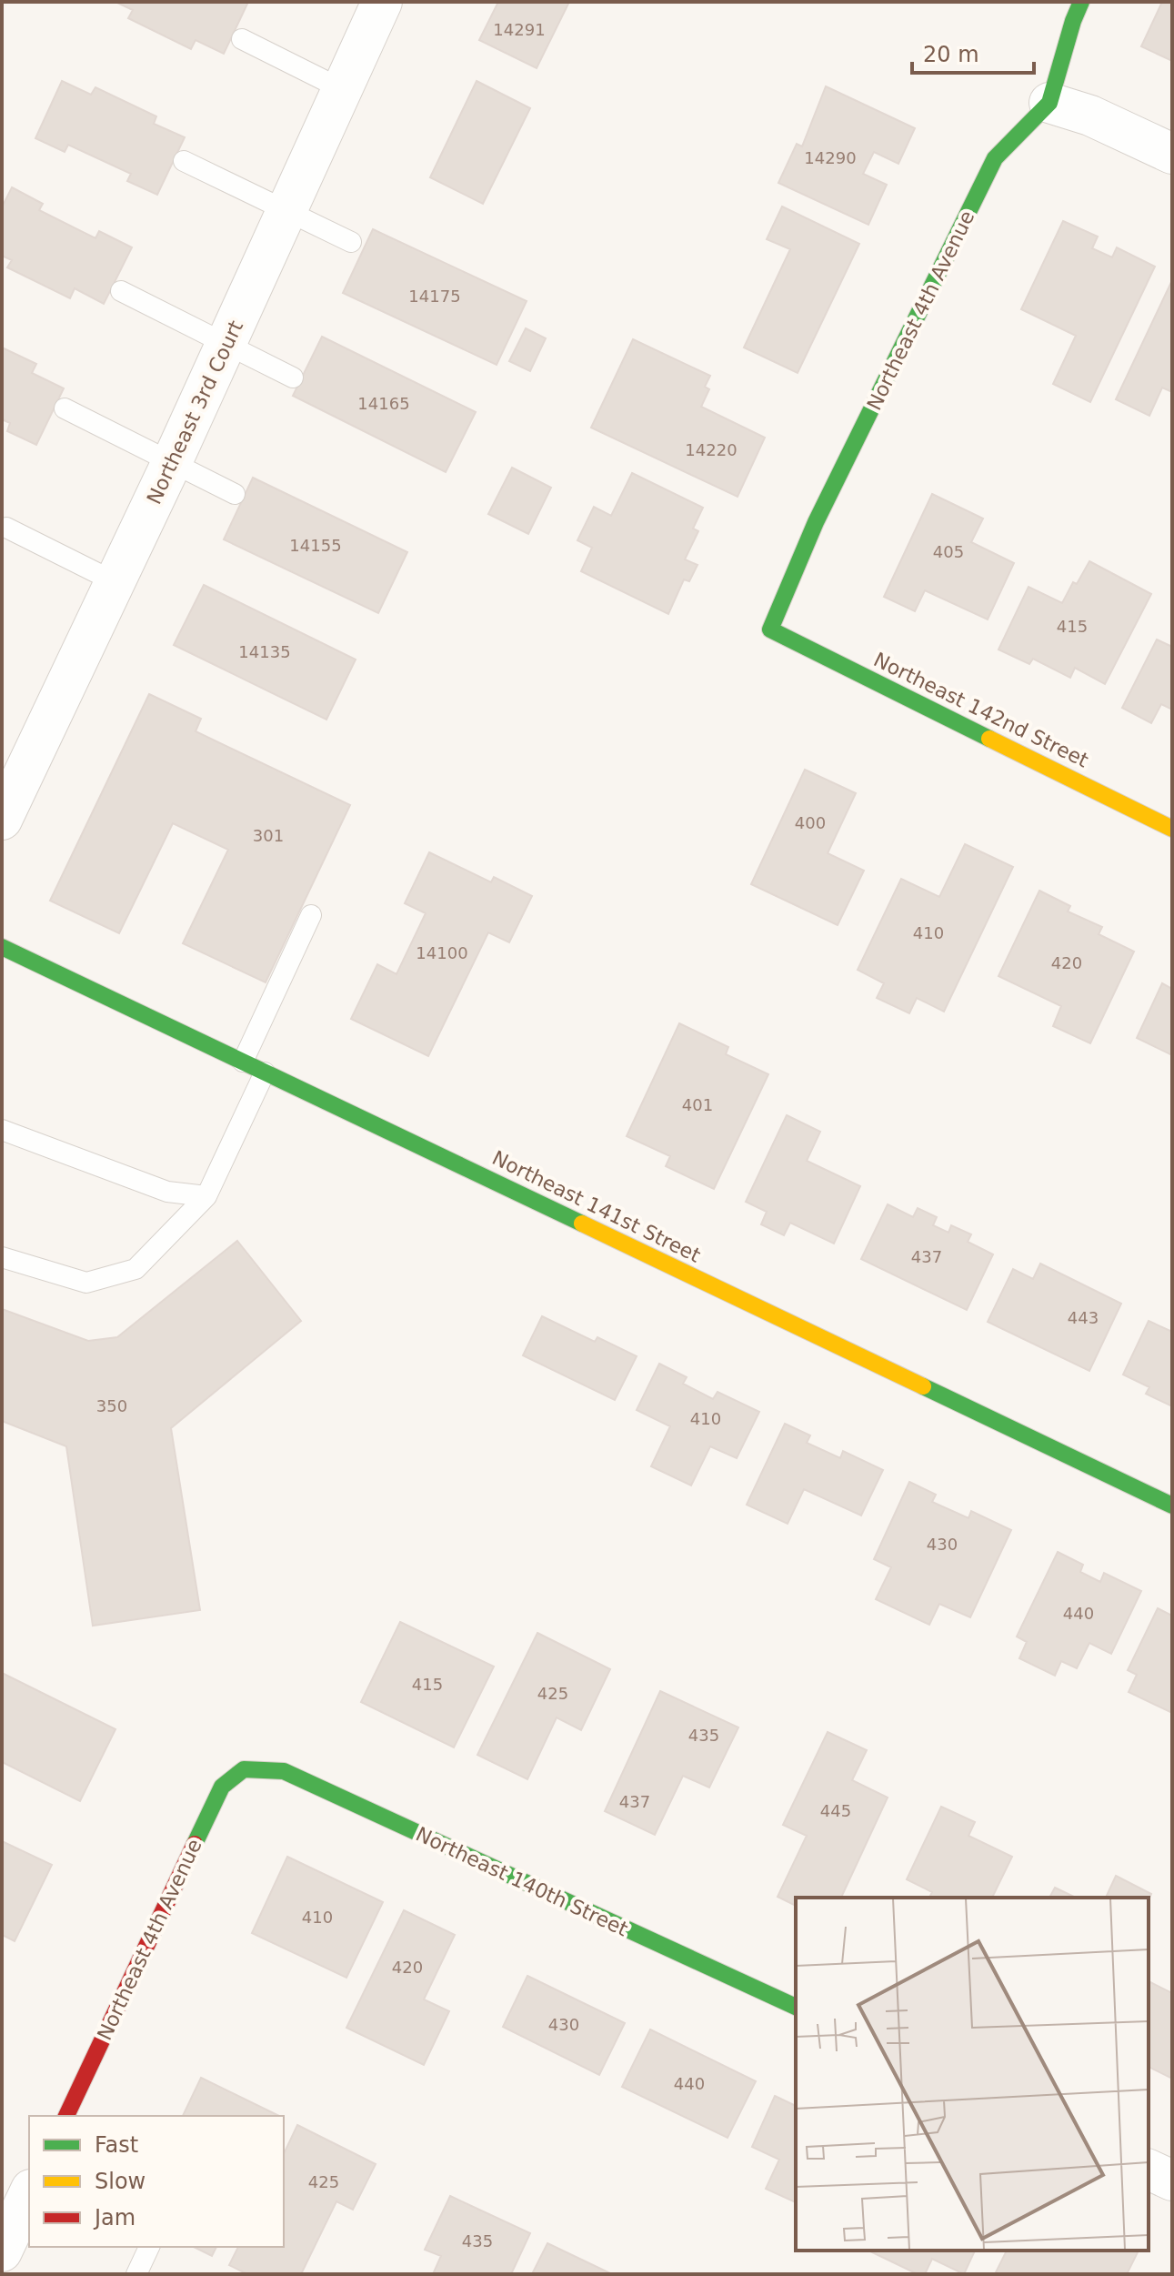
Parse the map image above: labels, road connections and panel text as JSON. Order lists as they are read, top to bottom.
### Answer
{
  "streets": {
    "street": [
      "Northeast 4th Avenue",
      "Northeast 3rd Court",
      "Northeast 142nd Street",
      "Northeast 141st Street",
      "Northeast 140th Street"
    ]
  },
  "crossings": [
    ["Northeast 4th Avenue", "Northeast 142nd Street"],
    ["Northeast 4th Avenue", "Northeast 140th Street"]
  ],
  "house_numbers": [
    "14291",
    "14290",
    "14175",
    "14165",
    "14220",
    "14155",
    "405",
    "415",
    "14135",
    "400",
    "301",
    "410",
    "14100",
    "420",
    "401",
    "437",
    "443",
    "350",
    "410",
    "430",
    "440",
    "415",
    "425",
    "435",
    "437",
    "445",
    "410",
    "420",
    "430",
    "440",
    "425",
    "435"
  ],
  "legend": ["Fast", "Slow", "Jam"],
  "scale_bar": "20 m"
}
